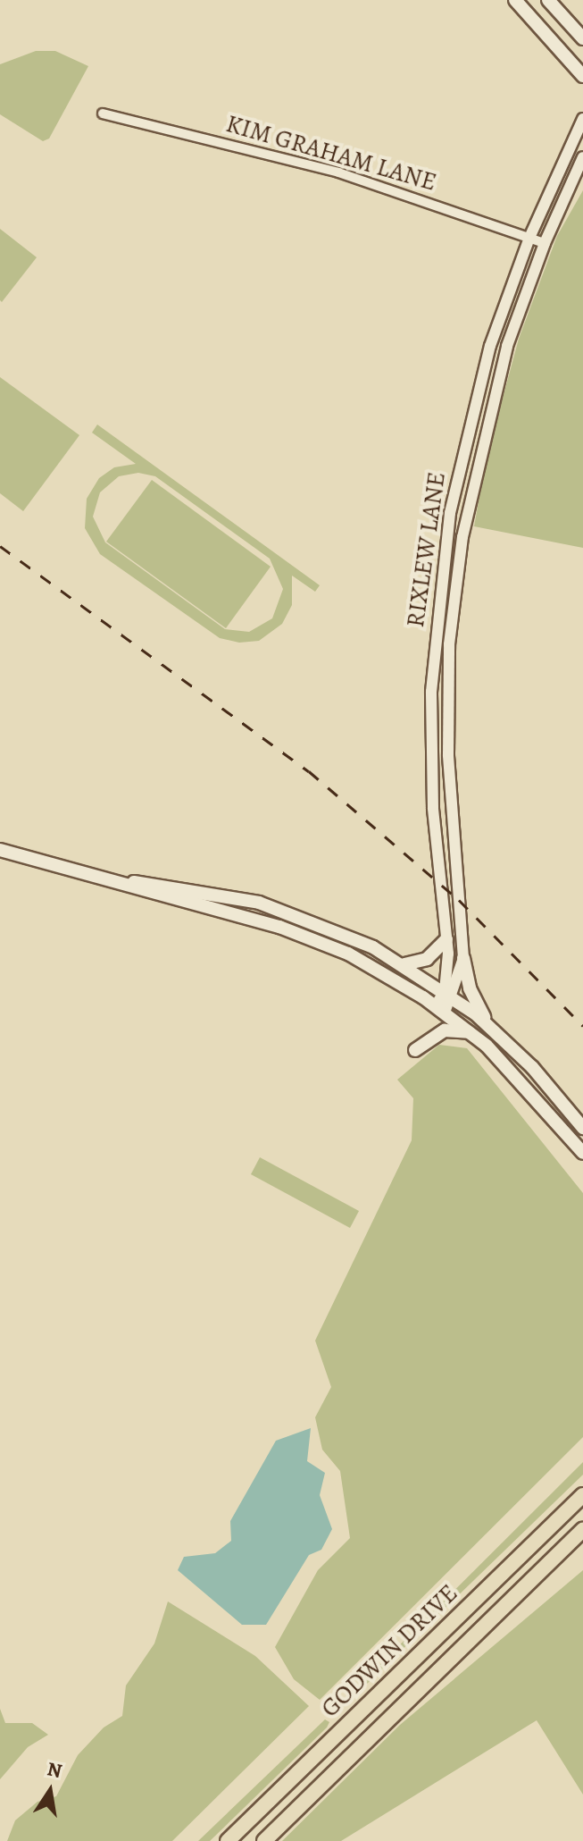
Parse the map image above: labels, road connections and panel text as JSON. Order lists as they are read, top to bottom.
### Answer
{
  "streets": {
    "main road": ["GODWIN DRIVE"],
    "street": ["KIM GRAHAM LANE", "RIXLEW LANE"]
  },
  "crossings": [
    ["KIM GRAHAM LANE", "RIXLEW LANE"]
  ],
  "north": "top"
}
